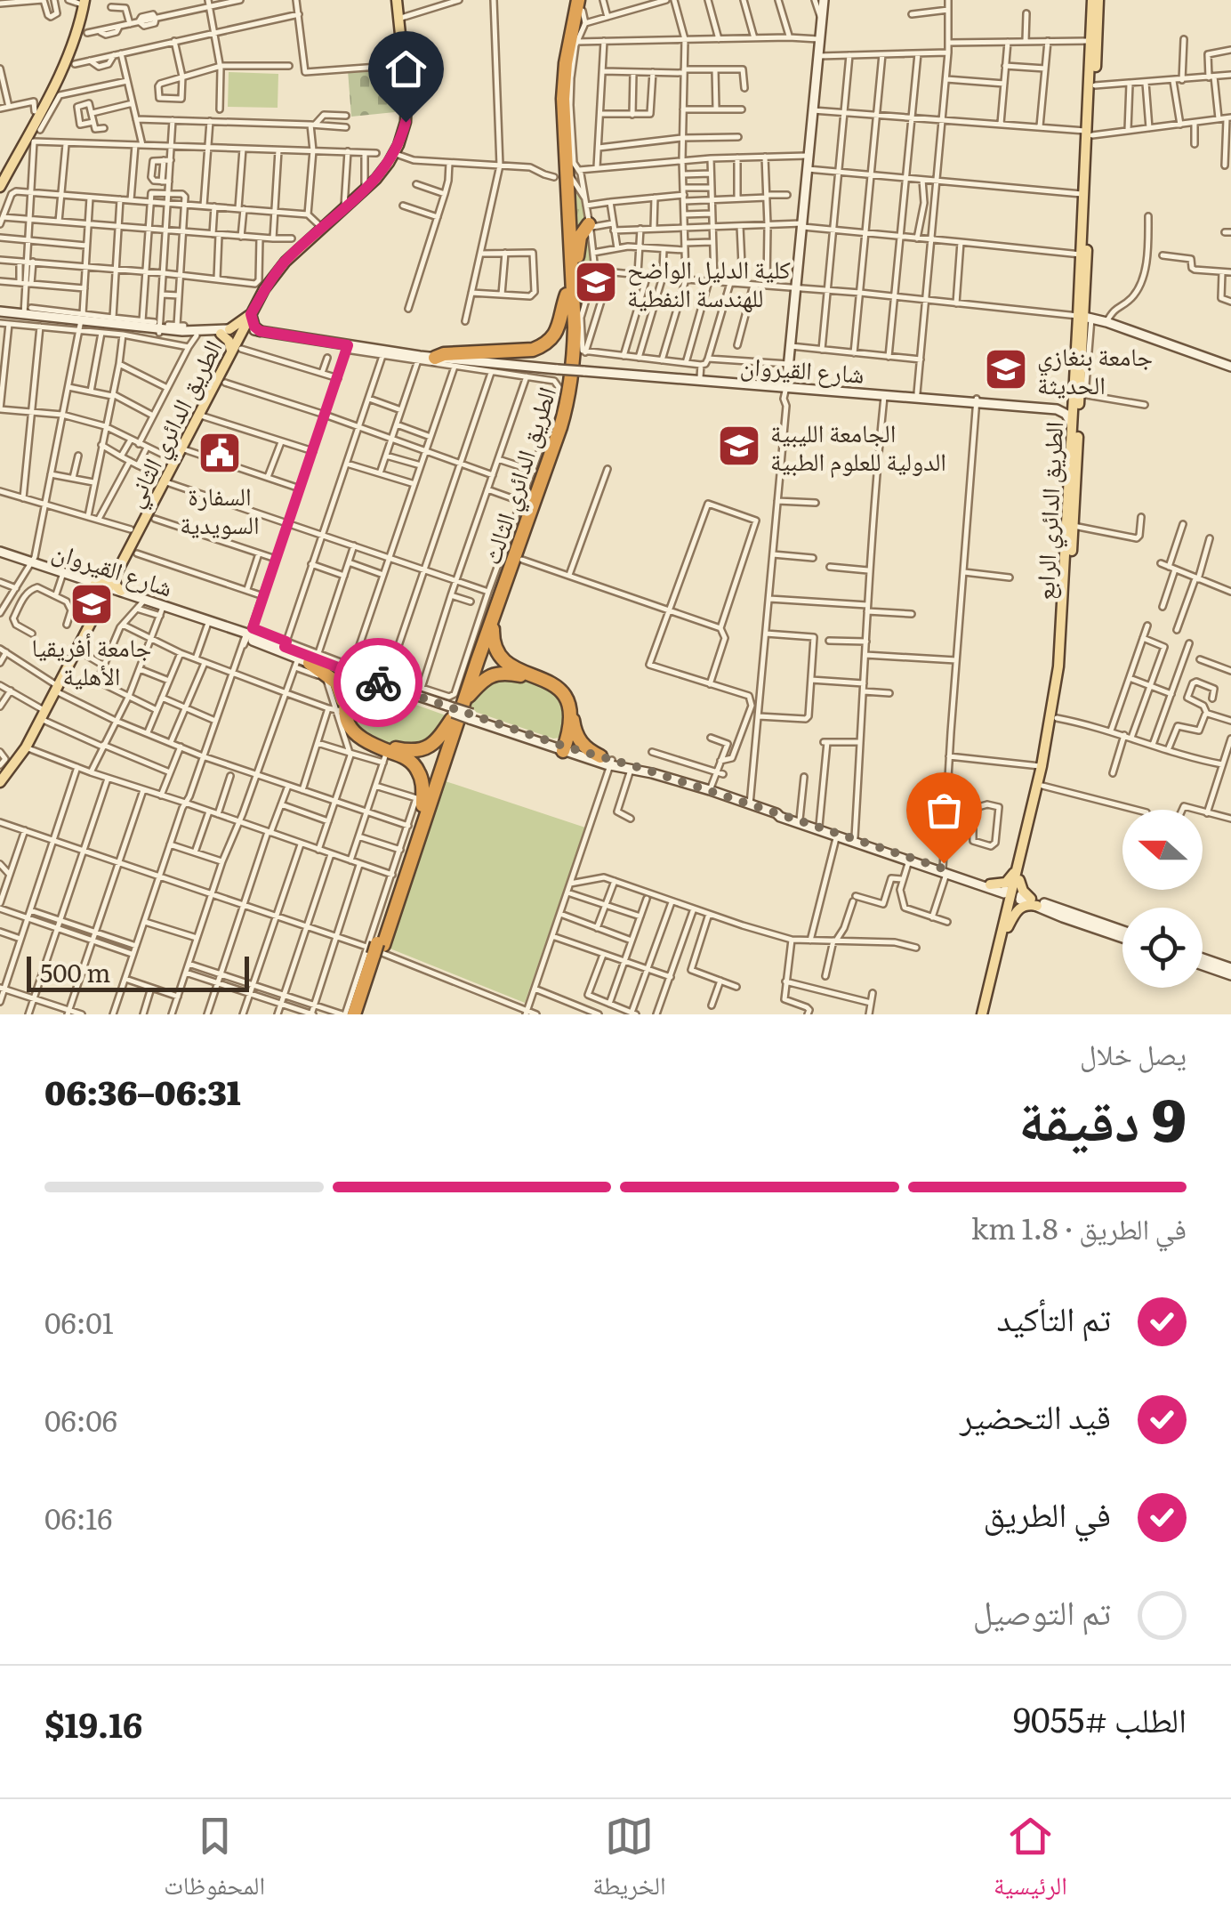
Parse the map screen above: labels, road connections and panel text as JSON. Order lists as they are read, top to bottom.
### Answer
{
  "streets": {
    "highway": ["الطريق الدائري الثالث"],
    "main road": ["شارع القيروان", "الطريق الدائري الثاني", "الطريق الدائري الرابع"]
  },
  "crossings": [
    ["شارع القيروان", "الطريق الدائري الثاني"]
  ],
  "places": {
    "school or university": [
      "كلية الدليل الواضح للهندسة النفطية",
      "جامعة بنغازي الحديثة",
      "الجامعة الليبية الدولية للعلوم الطبية",
      "جامعة أفريقيا الأهلية"
    ],
    "public building": ["السفارة السويدية"]
  },
  "scale_bar": "500 m",
  "north": "left",
  "page": {
    "scale": "500 m",
    "heading": ["9 دقيقة", "يصل خلال", "06:31–06:36"],
    "panel": ["الطلب #9055", "$19.16"],
    "bar": "في الطريق · 1.8 km",
    "list": [
      ["تم التأكيد", "06:01"],
      ["قيد التحضير", "06:06"],
      ["في الطريق", "06:16"],
      "تم التوصيل"
    ],
    "tabs": ["الرئيسية", "الخريطة", "المحفوظات"]
  }
}
